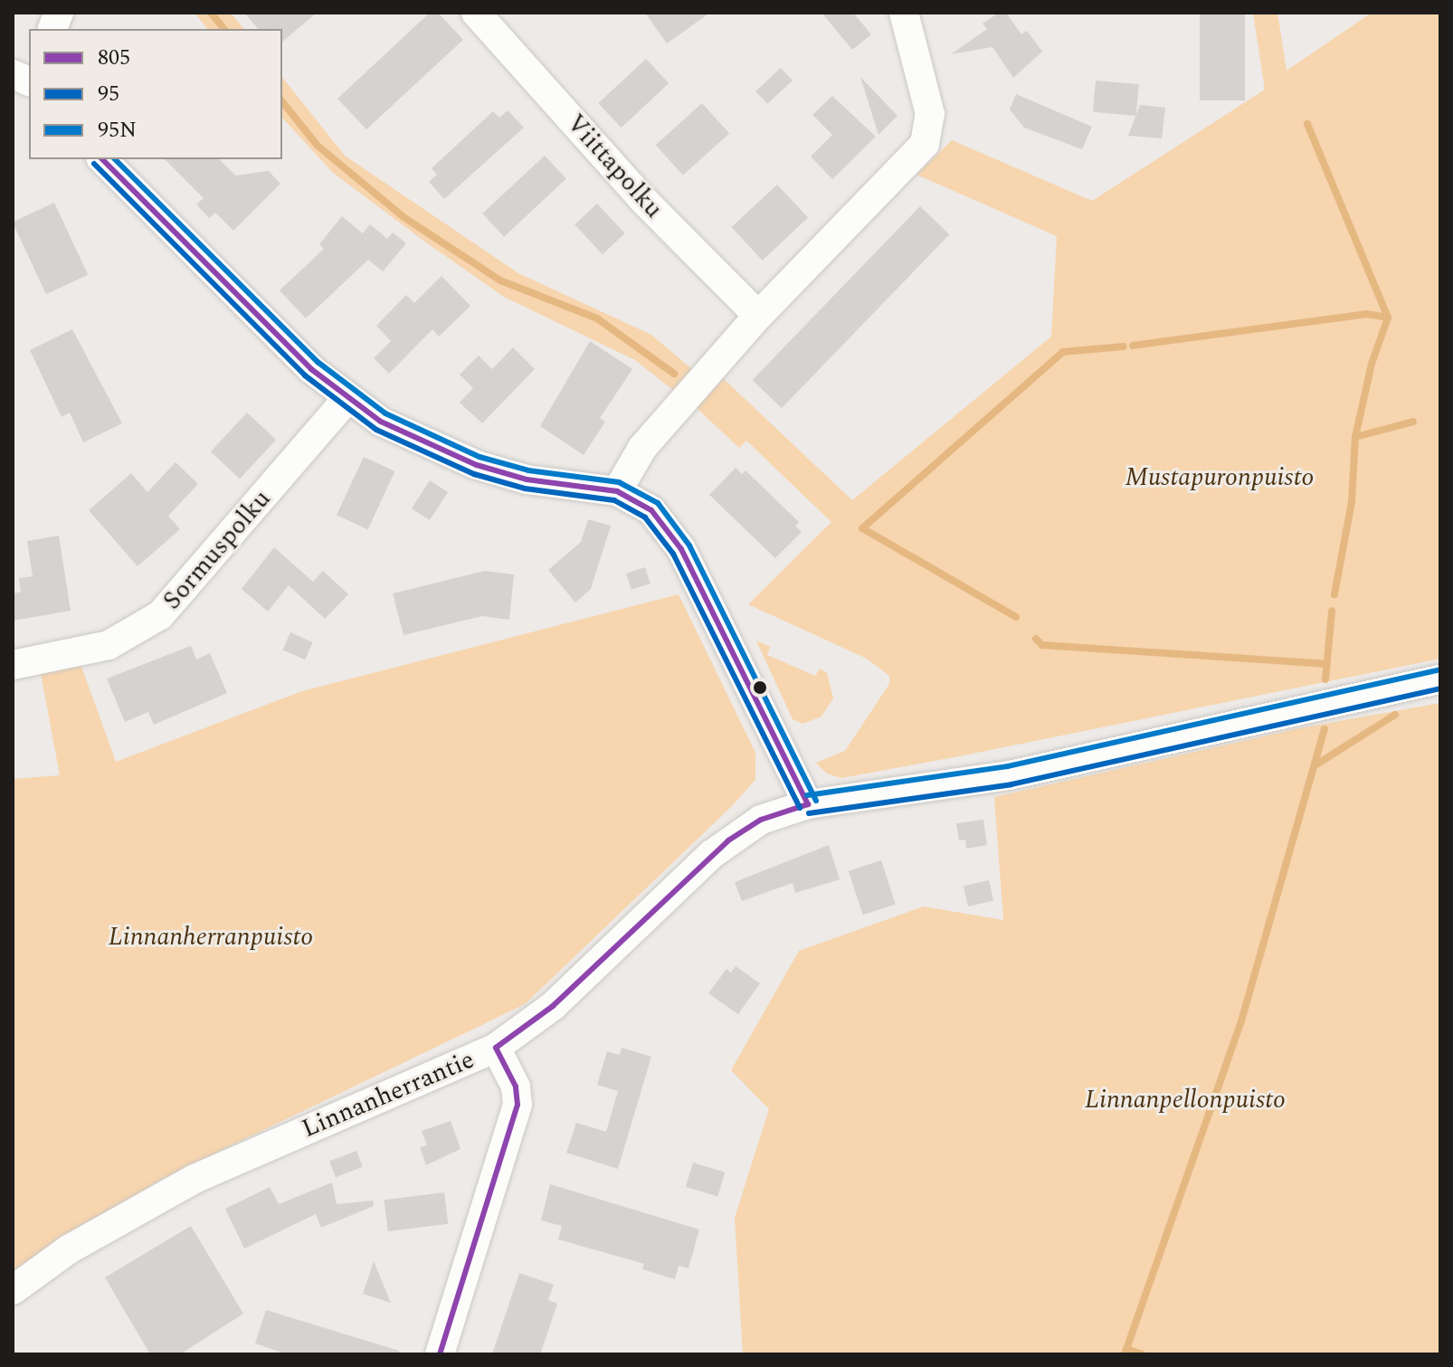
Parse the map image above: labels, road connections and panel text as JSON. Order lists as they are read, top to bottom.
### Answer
{
  "streets": {
    "street": ["Viittapolku", "Sormuspolku", "Linnanherrantie"]
  },
  "parks": ["Mustapuronpuisto", "Linnanherranpuisto", "Linnanpellonpuisto"],
  "lines": ["transit line 805", "transit line 95N", "transit line 95"],
  "legend": ["805", "95", "95N"]
}
